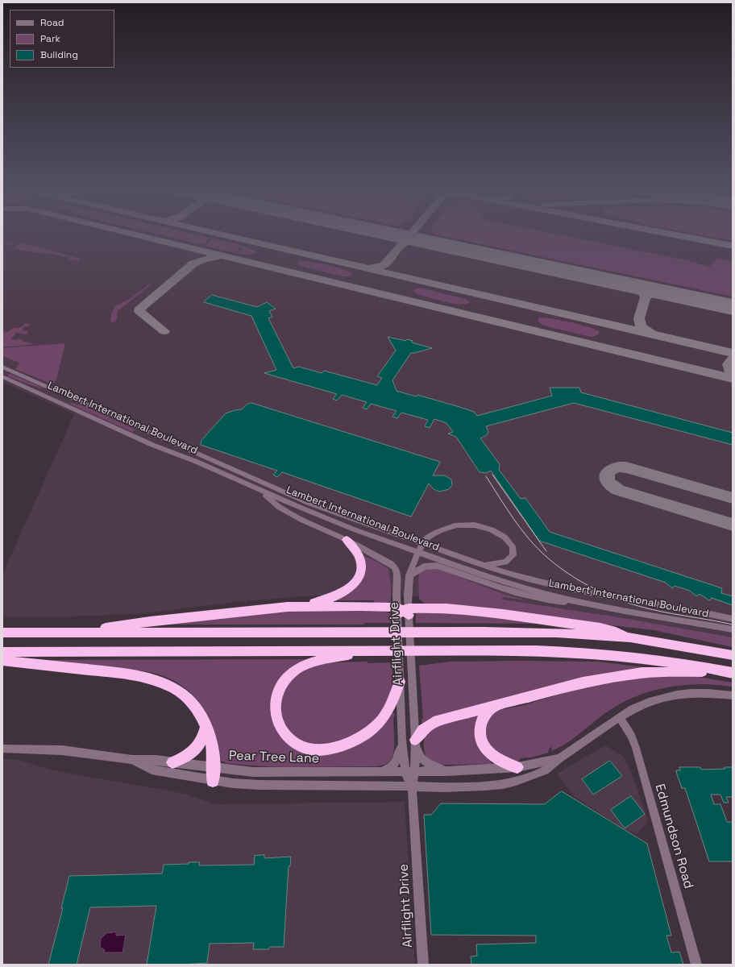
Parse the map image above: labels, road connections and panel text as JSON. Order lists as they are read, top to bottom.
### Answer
{
  "streets": {
    "street": [
      "Lambert International Boulevard",
      "Airflight Drive",
      "Pear Tree Lane",
      "Edmundson Road"
    ]
  },
  "crossings": [
    ["Lambert International Boulevard", "Airflight Drive"],
    ["Airflight Drive", "Pear Tree Lane"],
    ["Pear Tree Lane", "Edmundson Road"]
  ],
  "legend": ["Road", "Park", "Building"]
}
